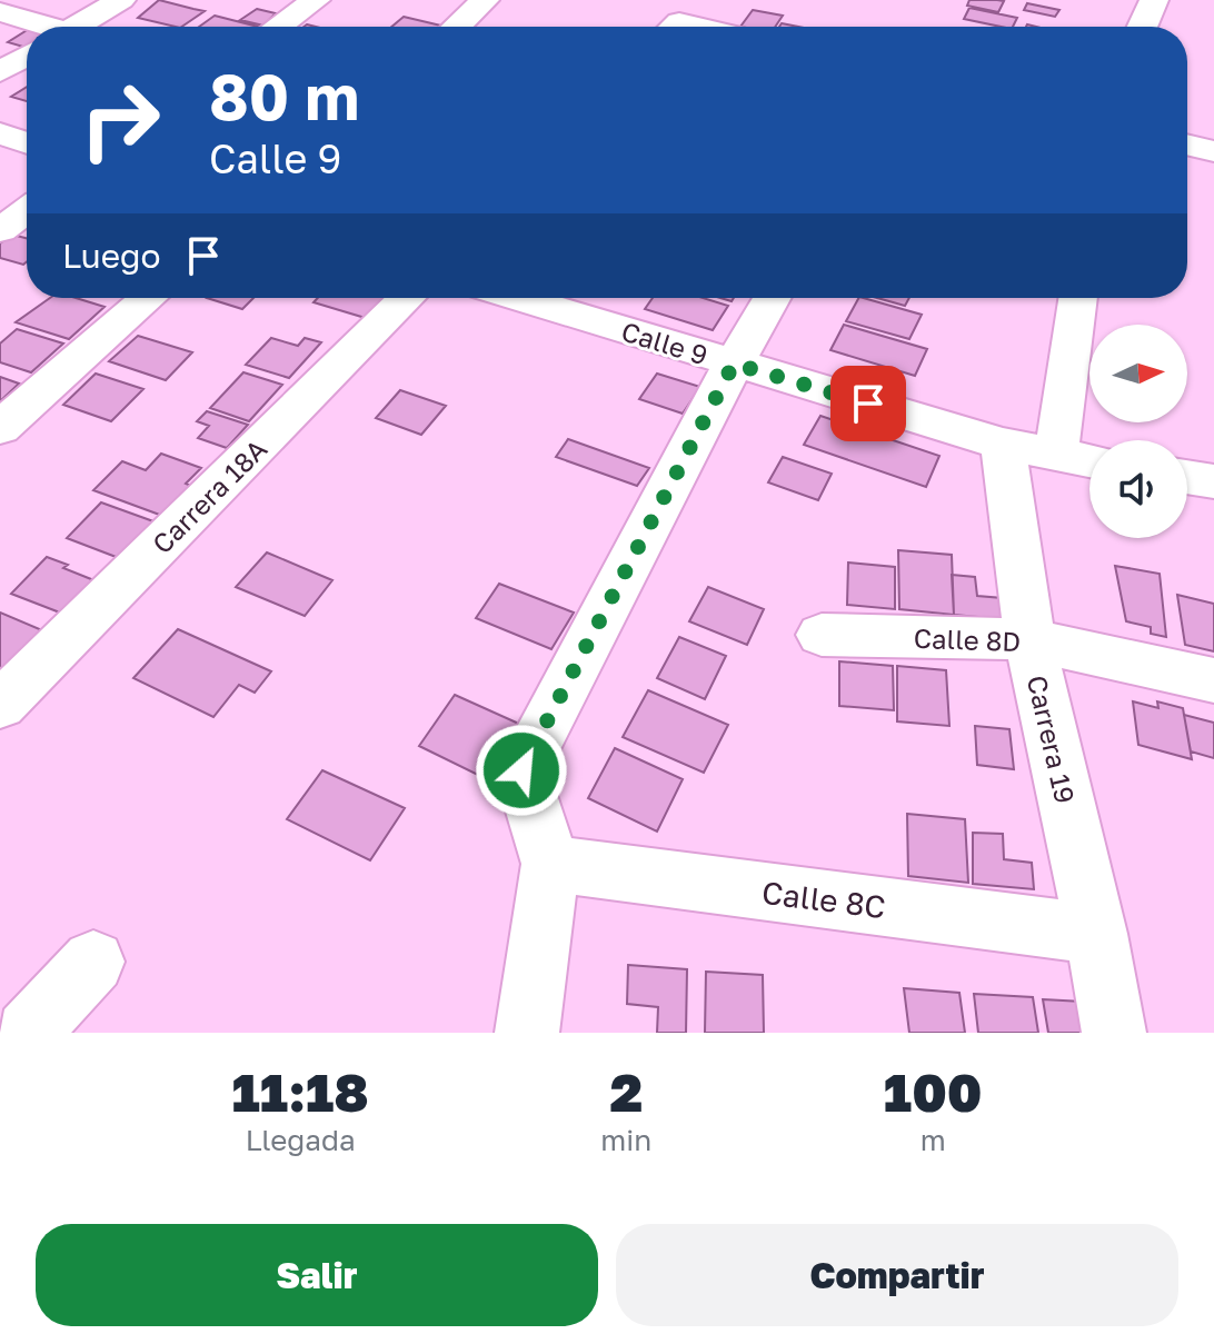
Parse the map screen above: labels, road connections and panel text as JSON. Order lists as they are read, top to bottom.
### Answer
{
  "streets": {
    "street": [
      "Calle 9",
      "Carrera 18A",
      "Calle 8D",
      "Carrera 19",
      "Calle 8C"
    ]
  },
  "crossings": [
    ["Calle 9", "Carrera 19"],
    ["Calle 8D", "Carrera 19"],
    ["Carrera 19", "Calle 8C"]
  ],
  "north": "right",
  "page": {
    "turn": ["80 m", "Calle 9"],
    "then": "Luego",
    "eta": [
      "11:18",
      "Llegada",
      "2",
      "min",
      "100",
      "m"
    ],
    "buttons": ["Salir", "Compartir"]
  }
}
